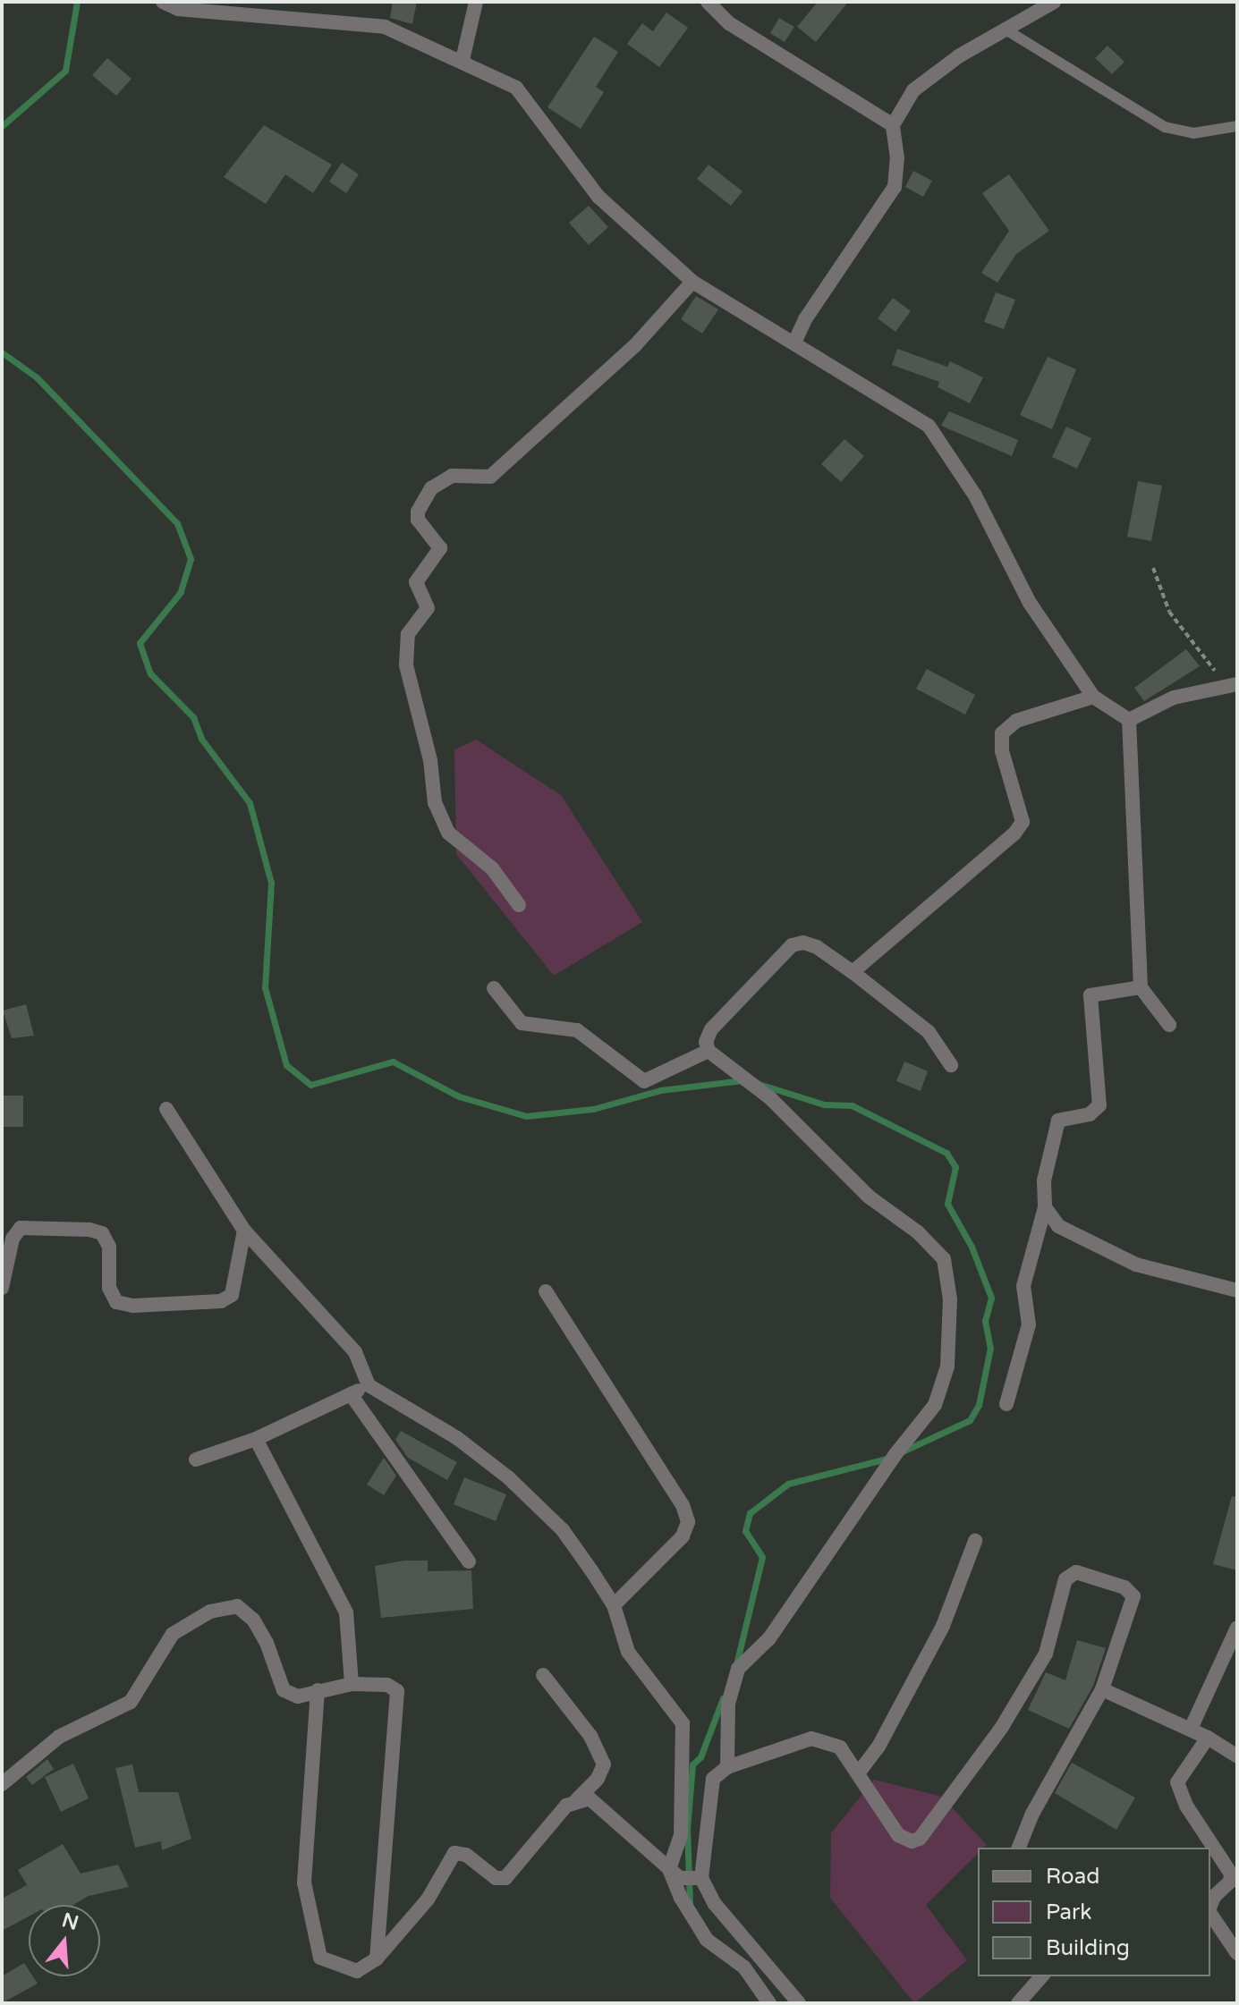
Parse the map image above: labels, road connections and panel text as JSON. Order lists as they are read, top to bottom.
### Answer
{
  "legend": ["Road", "Park", "Building"],
  "north": "top"
}
